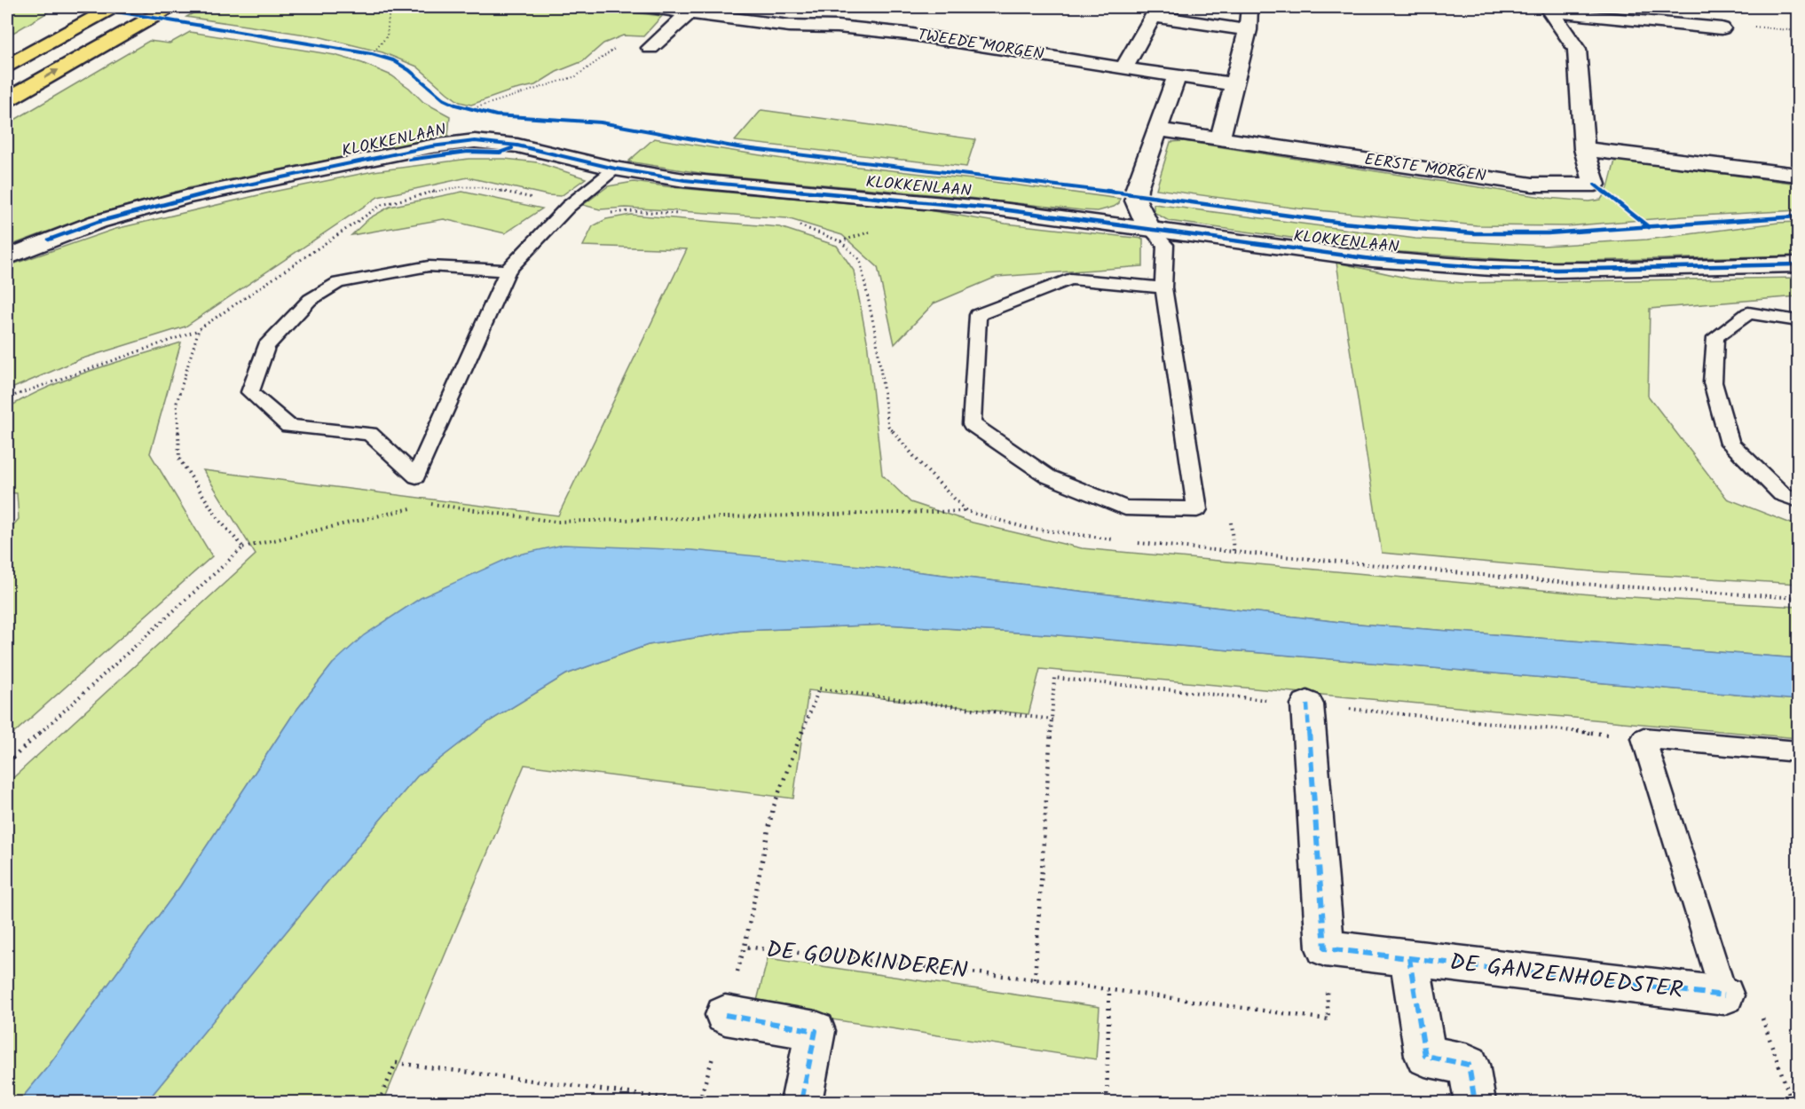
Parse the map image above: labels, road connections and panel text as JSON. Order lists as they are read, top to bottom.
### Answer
{
  "streets": {
    "street": [
      "TWEEDE MORGEN",
      "KLOKKENLAAN",
      "EERSTE MORGEN",
      "DE GANZENHOEDSTER"
    ],
    "path": ["DE GOUDKINDEREN"]
  }
}
